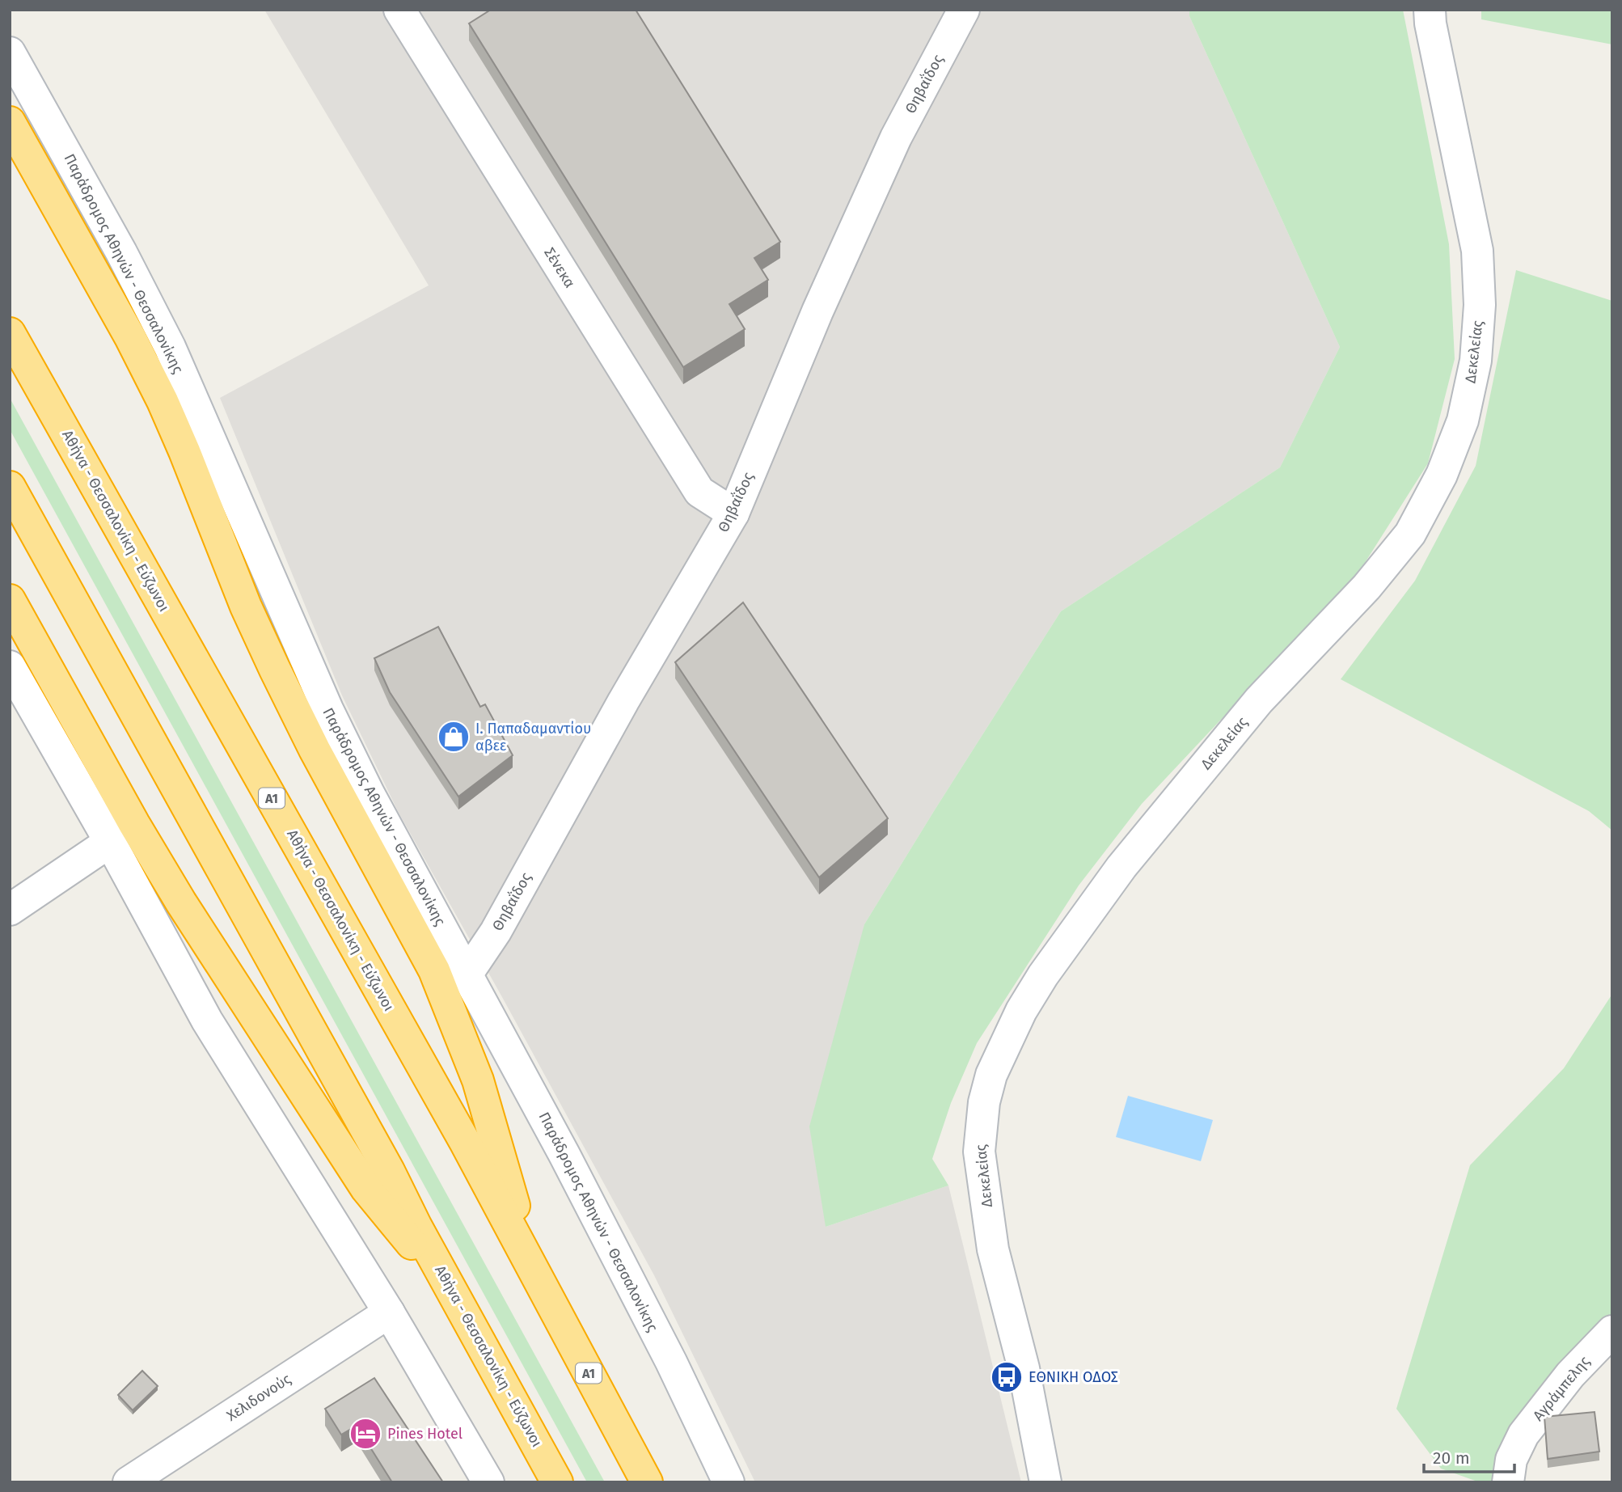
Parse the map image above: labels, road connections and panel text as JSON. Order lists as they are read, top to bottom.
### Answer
{
  "streets": {
    "highway": ["Αθήνα - Θεσσαλονίκη - Εύζωνοι", "Α1"],
    "street": [
      "Θηβαΐδος",
      "Παράδρομος Αθηνών - Θεσσαλονίκης",
      "Σένεκα",
      "Δεκελείας",
      "Αγράμπελης",
      "Χελιδονούς"
    ]
  },
  "crossings": [
    ["Θηβαΐδος", "Παράδρομος Αθηνών - Θεσσαλονίκης"],
    ["Θηβαΐδος", "Σένεκα"]
  ],
  "places": {
    "shop": ["Ι. Παπαδαμαντίου αβεε"],
    "bus stop": ["ΕΘΝΙΚΗ ΟΔΟΣ"],
    "hotel": ["Pines Hotel"]
  },
  "scale_bar": "20 m"
}
